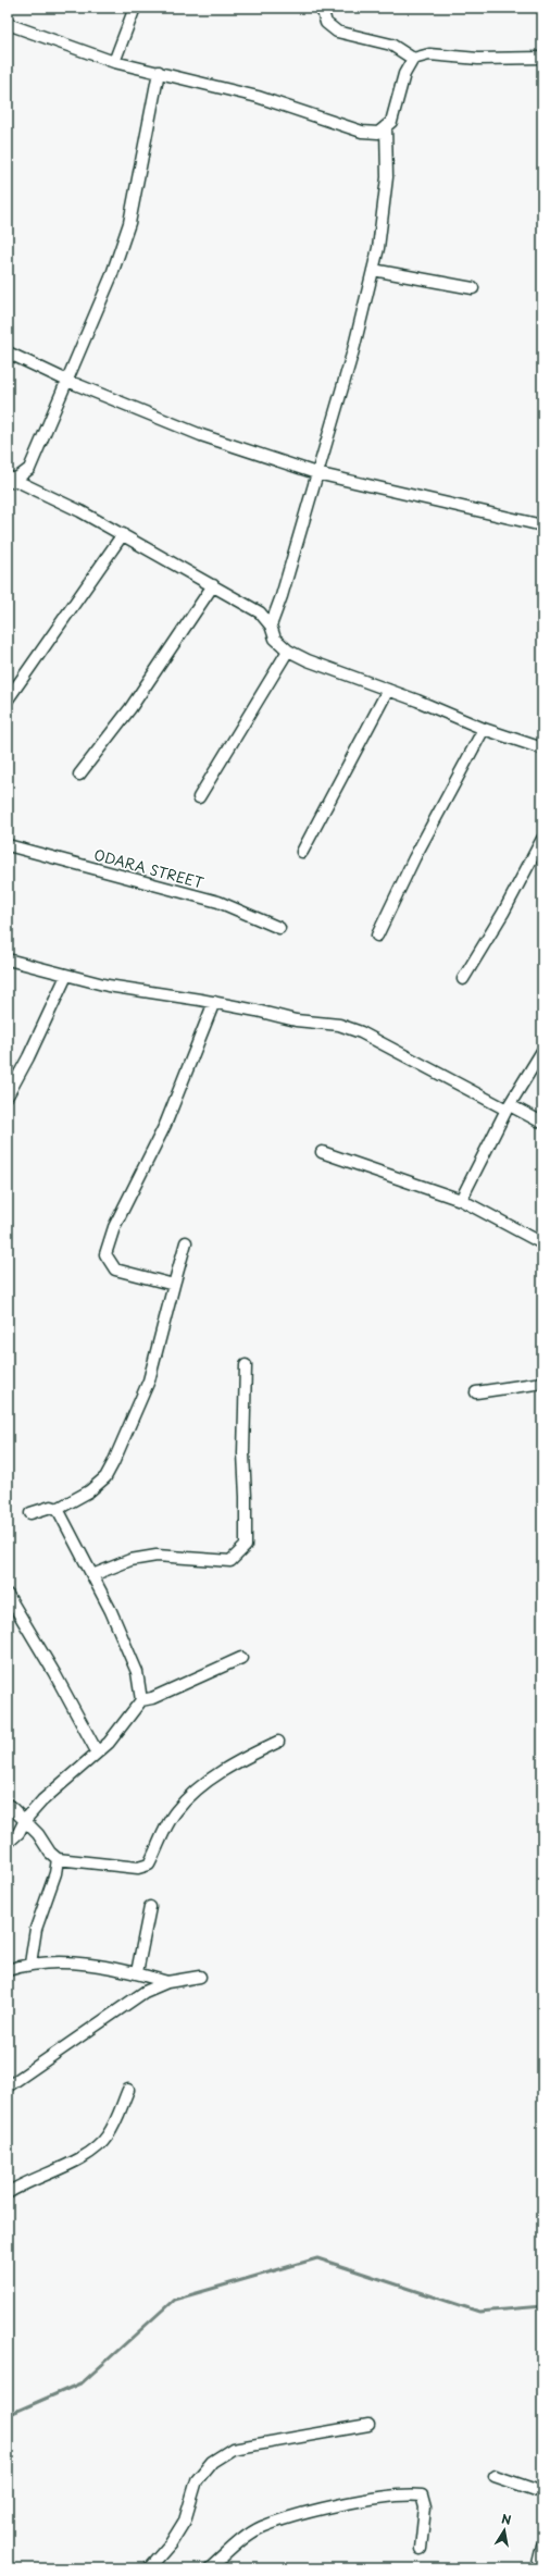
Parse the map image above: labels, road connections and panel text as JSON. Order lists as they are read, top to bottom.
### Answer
{
  "streets": {
    "street": ["ODARA STREET"]
  },
  "north": "top"
}
